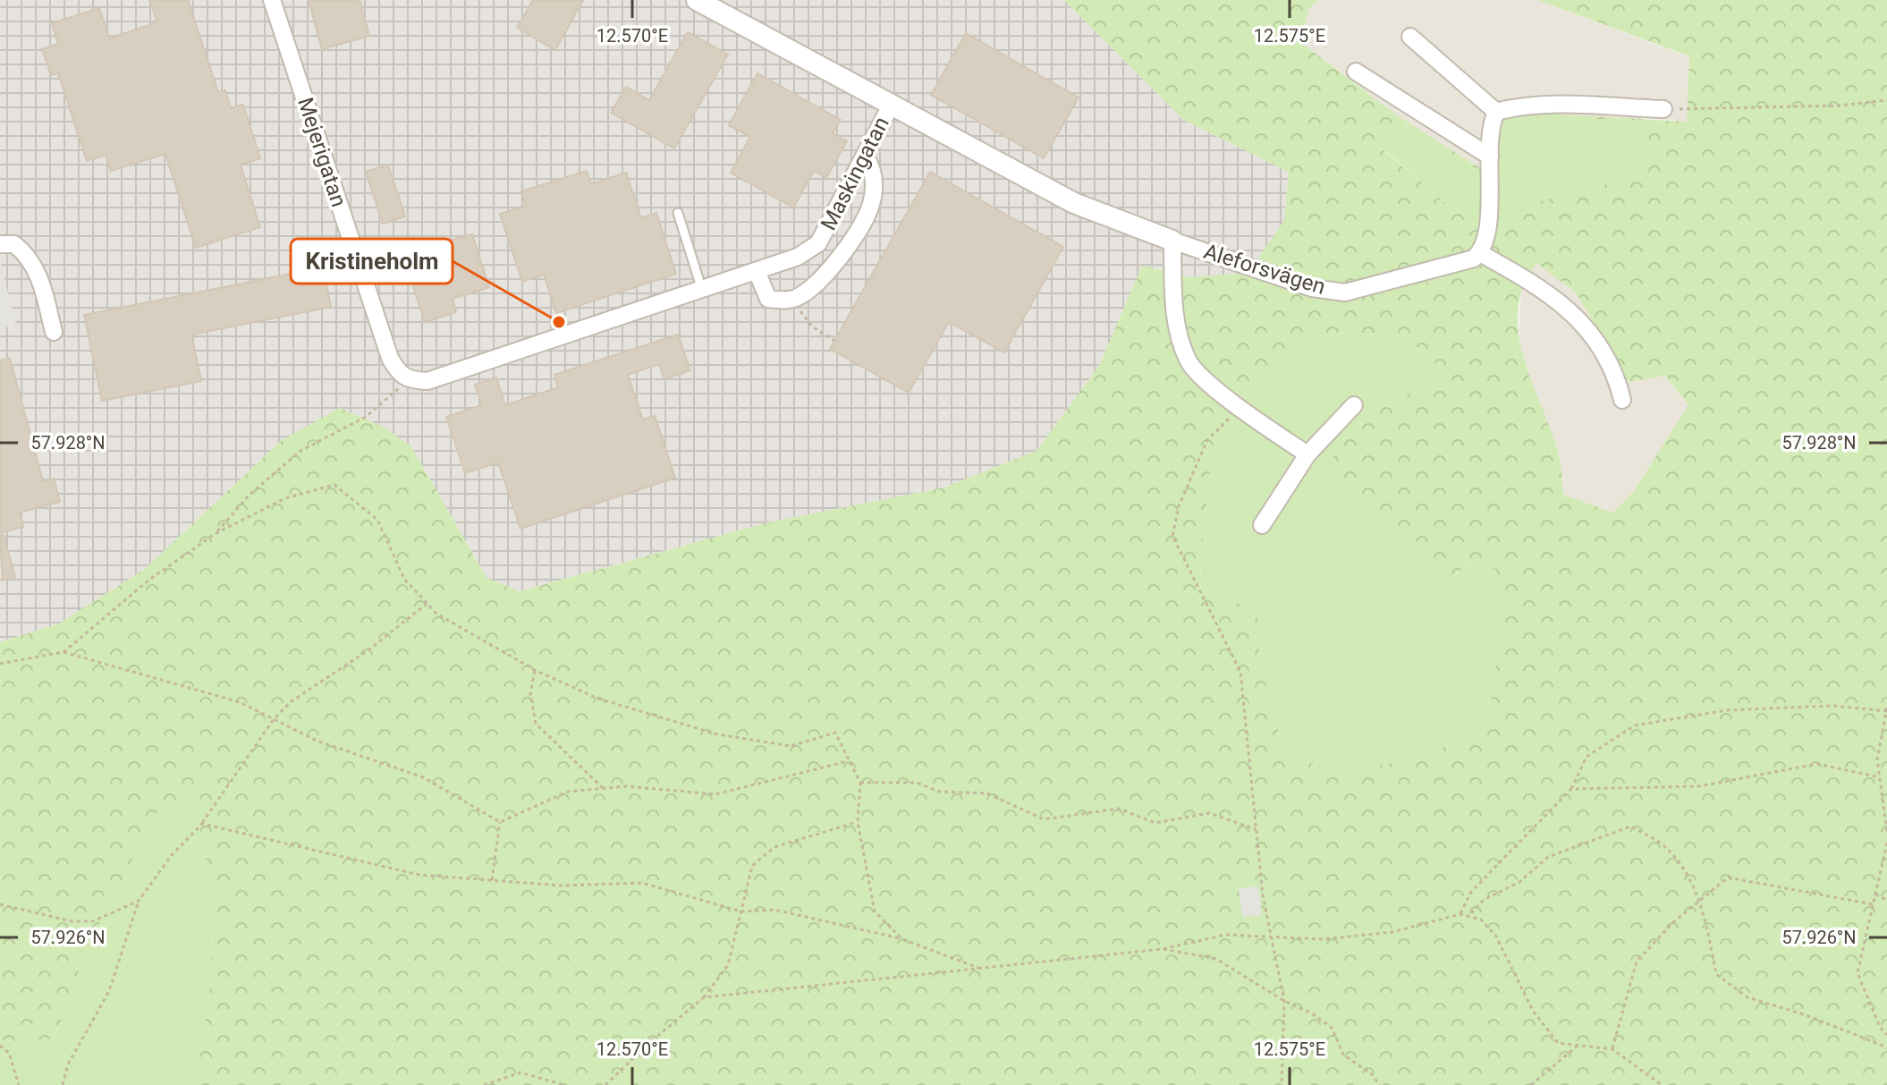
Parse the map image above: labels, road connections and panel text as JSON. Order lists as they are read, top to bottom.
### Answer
{
  "streets": {
    "street": ["Mejerigatan", "Maskingatan", "Aleforsvägen"]
  },
  "crossings": [
    ["Mejerigatan", "Maskingatan"],
    ["Maskingatan", "Aleforsvägen"]
  ],
  "places": ["Kristineholm"],
  "coordinates": [
    "12.570°E",
    "12.575°E",
    "57.928°N",
    "57.926°N"
  ]
}
